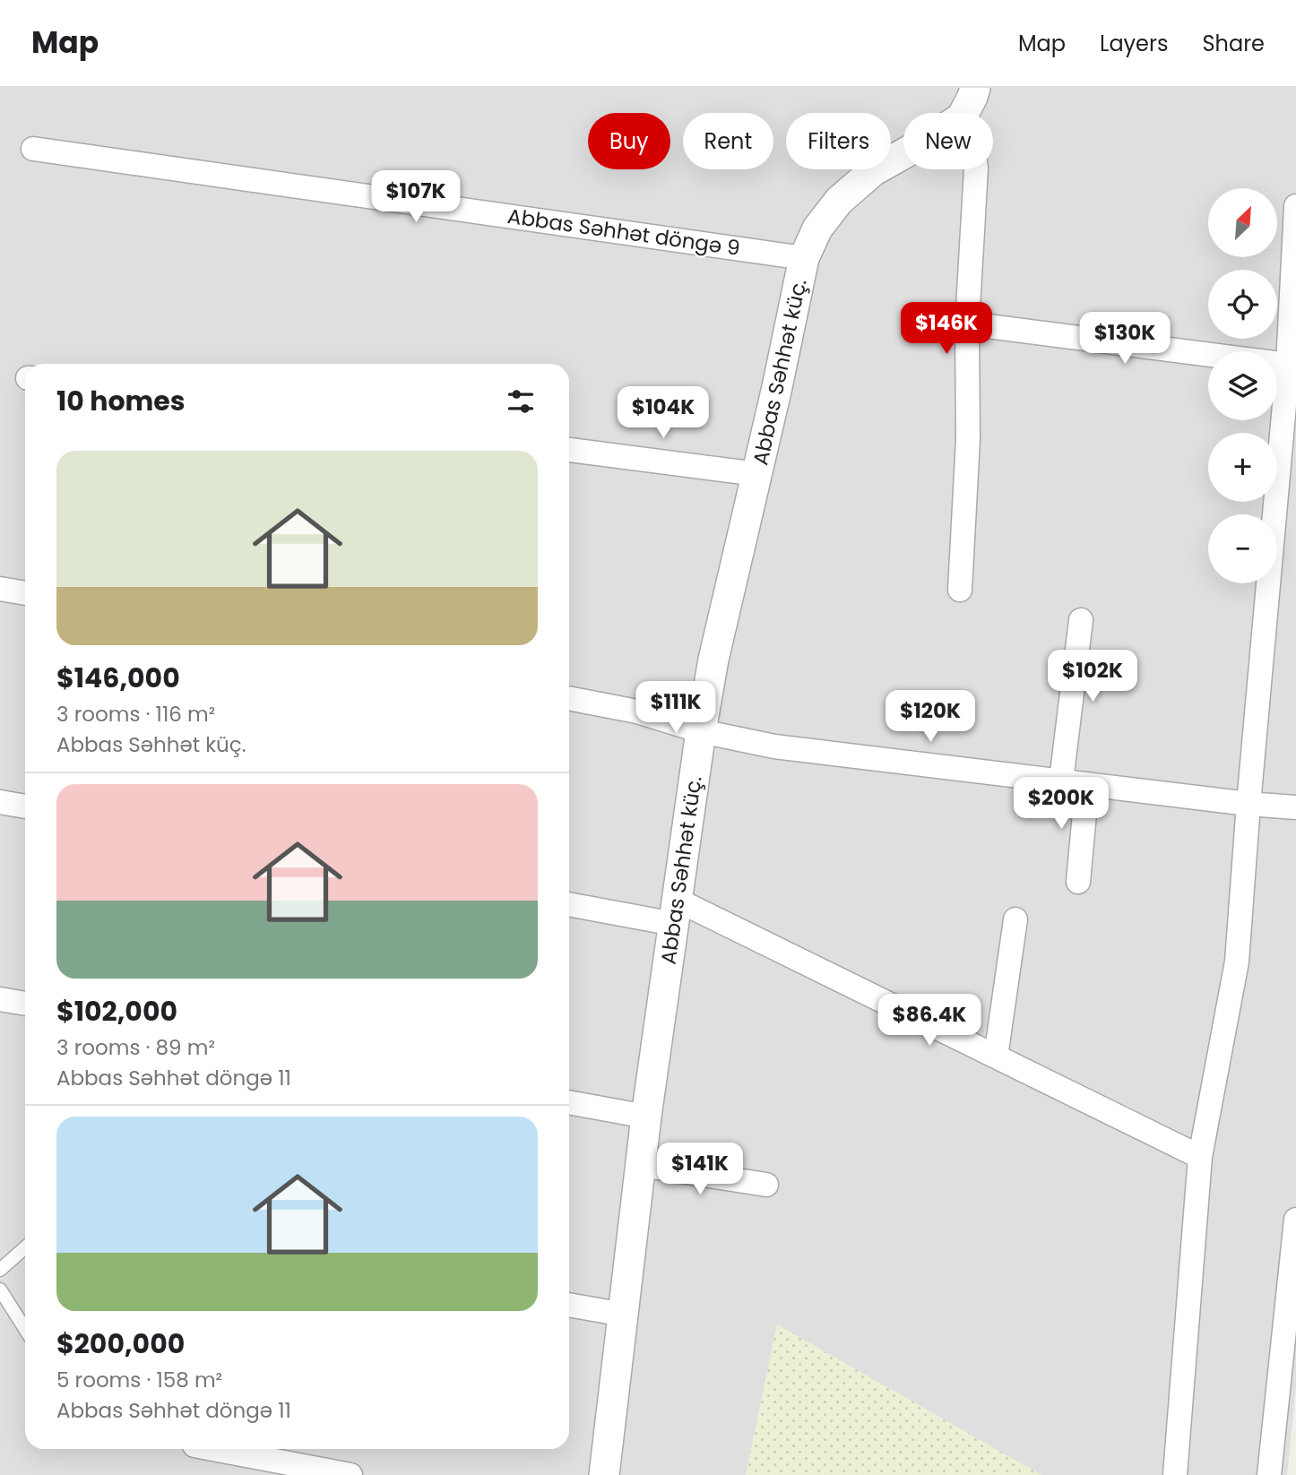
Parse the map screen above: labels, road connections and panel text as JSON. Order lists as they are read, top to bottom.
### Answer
{
  "streets": {
    "street": ["Abbas Səhhət döngə 9", "Abbas Səhhət küç."]
  },
  "crossings": [
    ["Abbas Səhhət döngə 9", "Abbas Səhhət küç."]
  ],
  "north": "top right",
  "page": {
    "header": "Map",
    "nav": ["Map", "Layers", "Share"],
    "chip": [
      "Buy",
      "Rent",
      "Filters",
      "New"
    ],
    "price": [
      "$107K",
      "$146K",
      "$130K",
      "$104K",
      "$102K",
      "$111K",
      "$120K",
      "$200K",
      "$86.4K",
      "$141K"
    ],
    "map_buttons": ["+", "−"],
    "heading": "10 homes",
    "list": [
      {
        "name": "$146,000",
        "note": "3 rooms · 116 m² · Abbas Səhhət küç."
      },
      {
        "name": "$102,000",
        "note": "3 rooms · 89 m² · Abbas Səhhət döngə 11"
      },
      {
        "name": "$200,000",
        "note": "5 rooms · 158 m² · Abbas Səhhət döngə 11"
      }
    ]
  }
}
